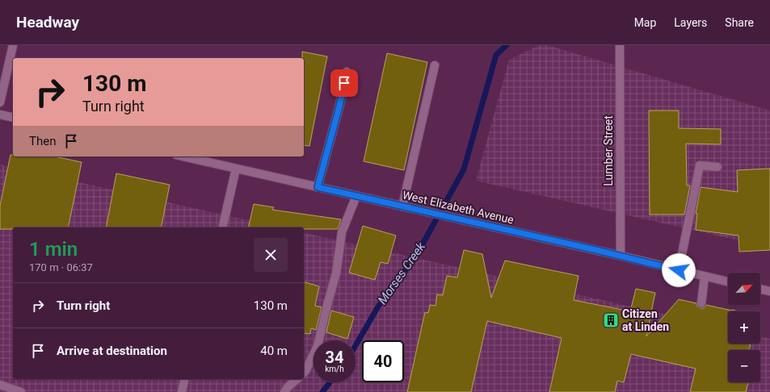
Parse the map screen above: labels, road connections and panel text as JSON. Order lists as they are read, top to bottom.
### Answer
{
  "streets": {
    "street": ["Lumber Street", "West Elizabeth Avenue"]
  },
  "crossings": [
    ["Lumber Street", "West Elizabeth Avenue"]
  ],
  "water": ["Morses Creek"],
  "places": {
    "building": ["Citizen at Linden"]
  },
  "north": "top right",
  "page": {
    "header": "Headway",
    "nav": ["Map", "Layers", "Share"],
    "turn": ["130 m", "Turn right"],
    "then": "Then",
    "heading": ["1 min", "170 m · 06:37"],
    "map_buttons": ["+", "−"],
    "list": [
      {
        "name": "Turn right",
        "value": "130 m"
      },
      {
        "name": "Arrive at destination",
        "value": "40 m"
      }
    ],
    "speed": "34 km/h",
    "limit": "40"
  }
}
